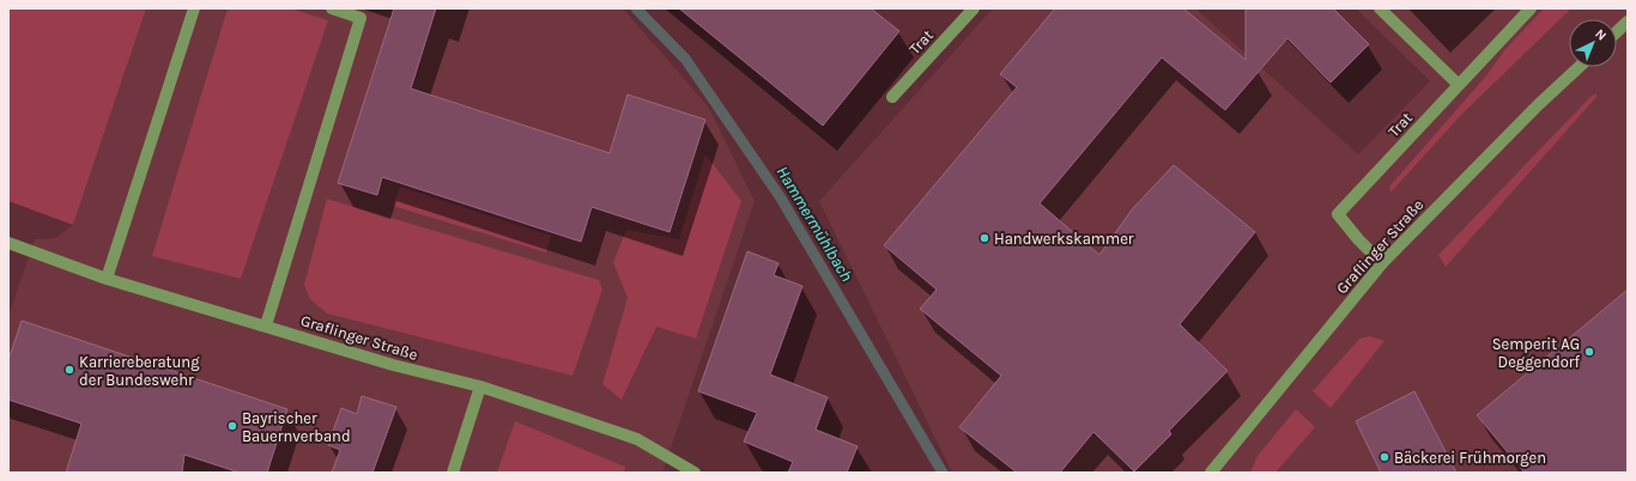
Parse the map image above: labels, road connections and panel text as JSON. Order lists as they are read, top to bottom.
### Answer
{
  "streets": {
    "street": ["Trat", "Graflinger Straße"]
  },
  "crossings": [
    ["Trat", "Graflinger Straße"]
  ],
  "water": ["Hammermühlbach"],
  "places": [
    "Handwerkskammer",
    "Semperit AG Deggendorf",
    "Karriereberatung der Bundeswehr",
    "Bayrischer Bauernverband",
    "Bäckerei Frühmorgen"
  ],
  "north": "top right"
}
